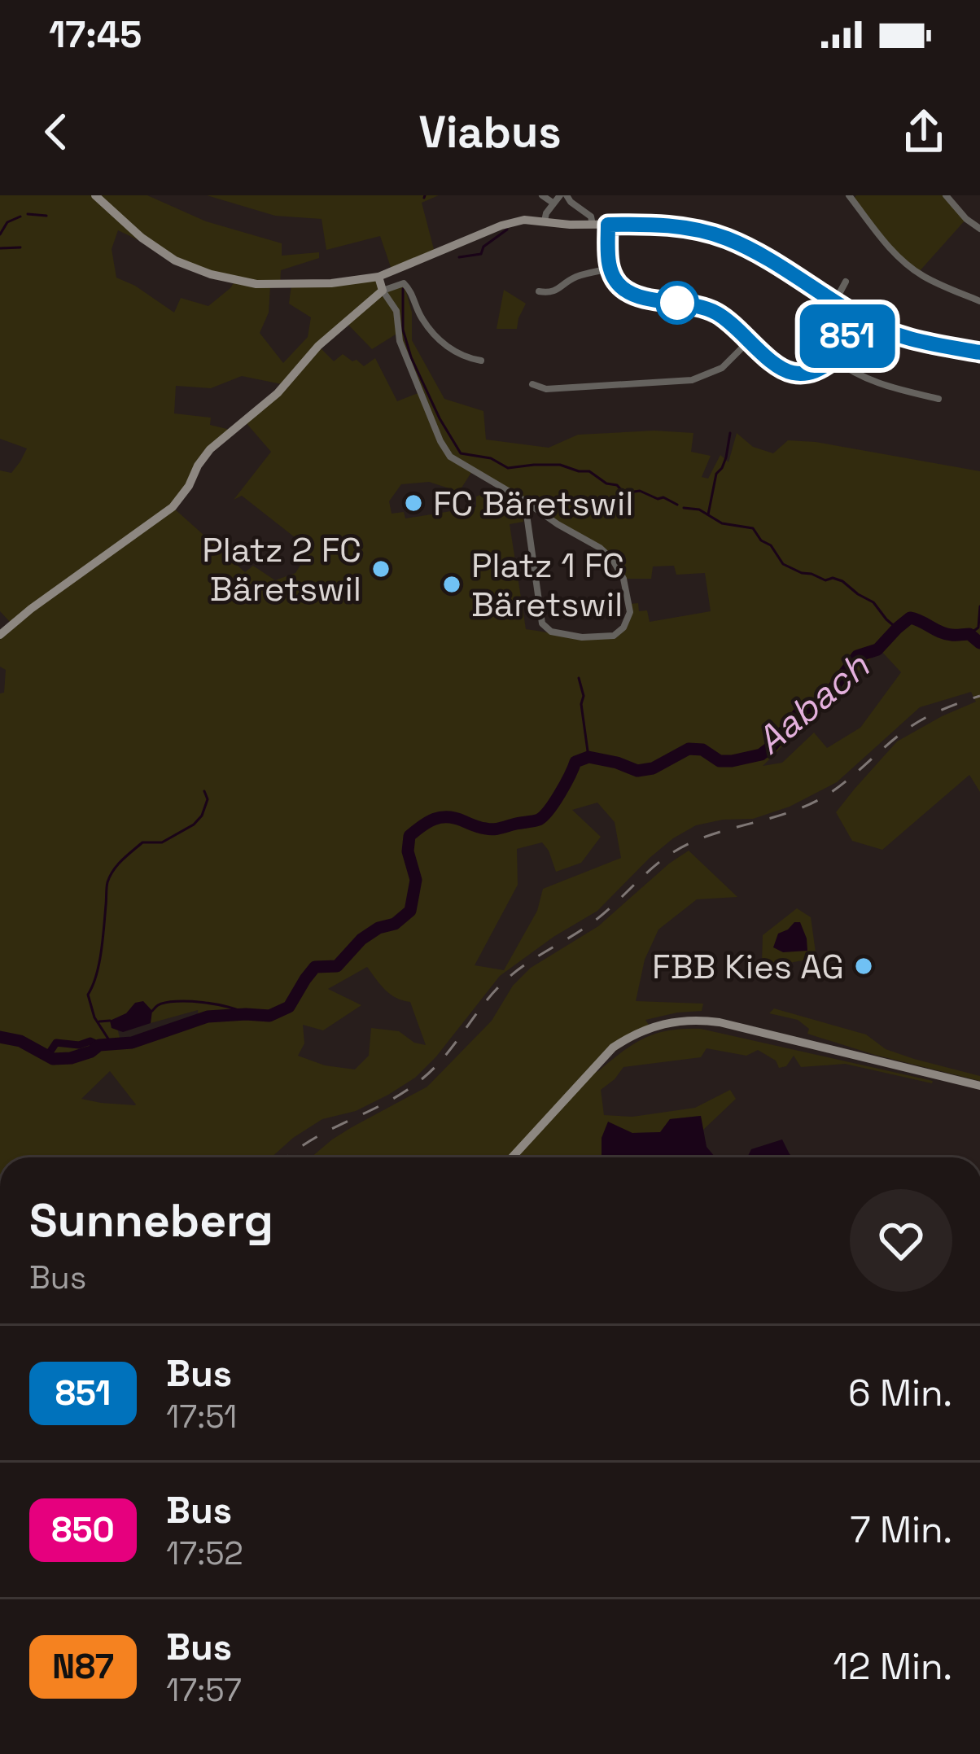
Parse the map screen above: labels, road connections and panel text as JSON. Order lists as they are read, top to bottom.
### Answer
{
  "water": ["Aabach"],
  "places": [
    "FC Bäretswil",
    "Platz 2 FC Bäretswil",
    "Platz 1 FC Bäretswil",
    "FBB Kies AG"
  ],
  "lines": ["bus line 851"],
  "page": {
    "status": "17:45",
    "header": "Viabus",
    "on_map": "851",
    "heading": ["Sunneberg", "Bus"],
    "list": [
      {
        "mark": "851",
        "name": "Bus",
        "note": "17:51",
        "value": "6 Min."
      },
      {
        "mark": "850",
        "name": "Bus",
        "note": "17:52",
        "value": "7 Min."
      },
      {
        "mark": "N87",
        "name": "Bus",
        "note": "17:57",
        "value": "12 Min."
      }
    ]
  }
}
